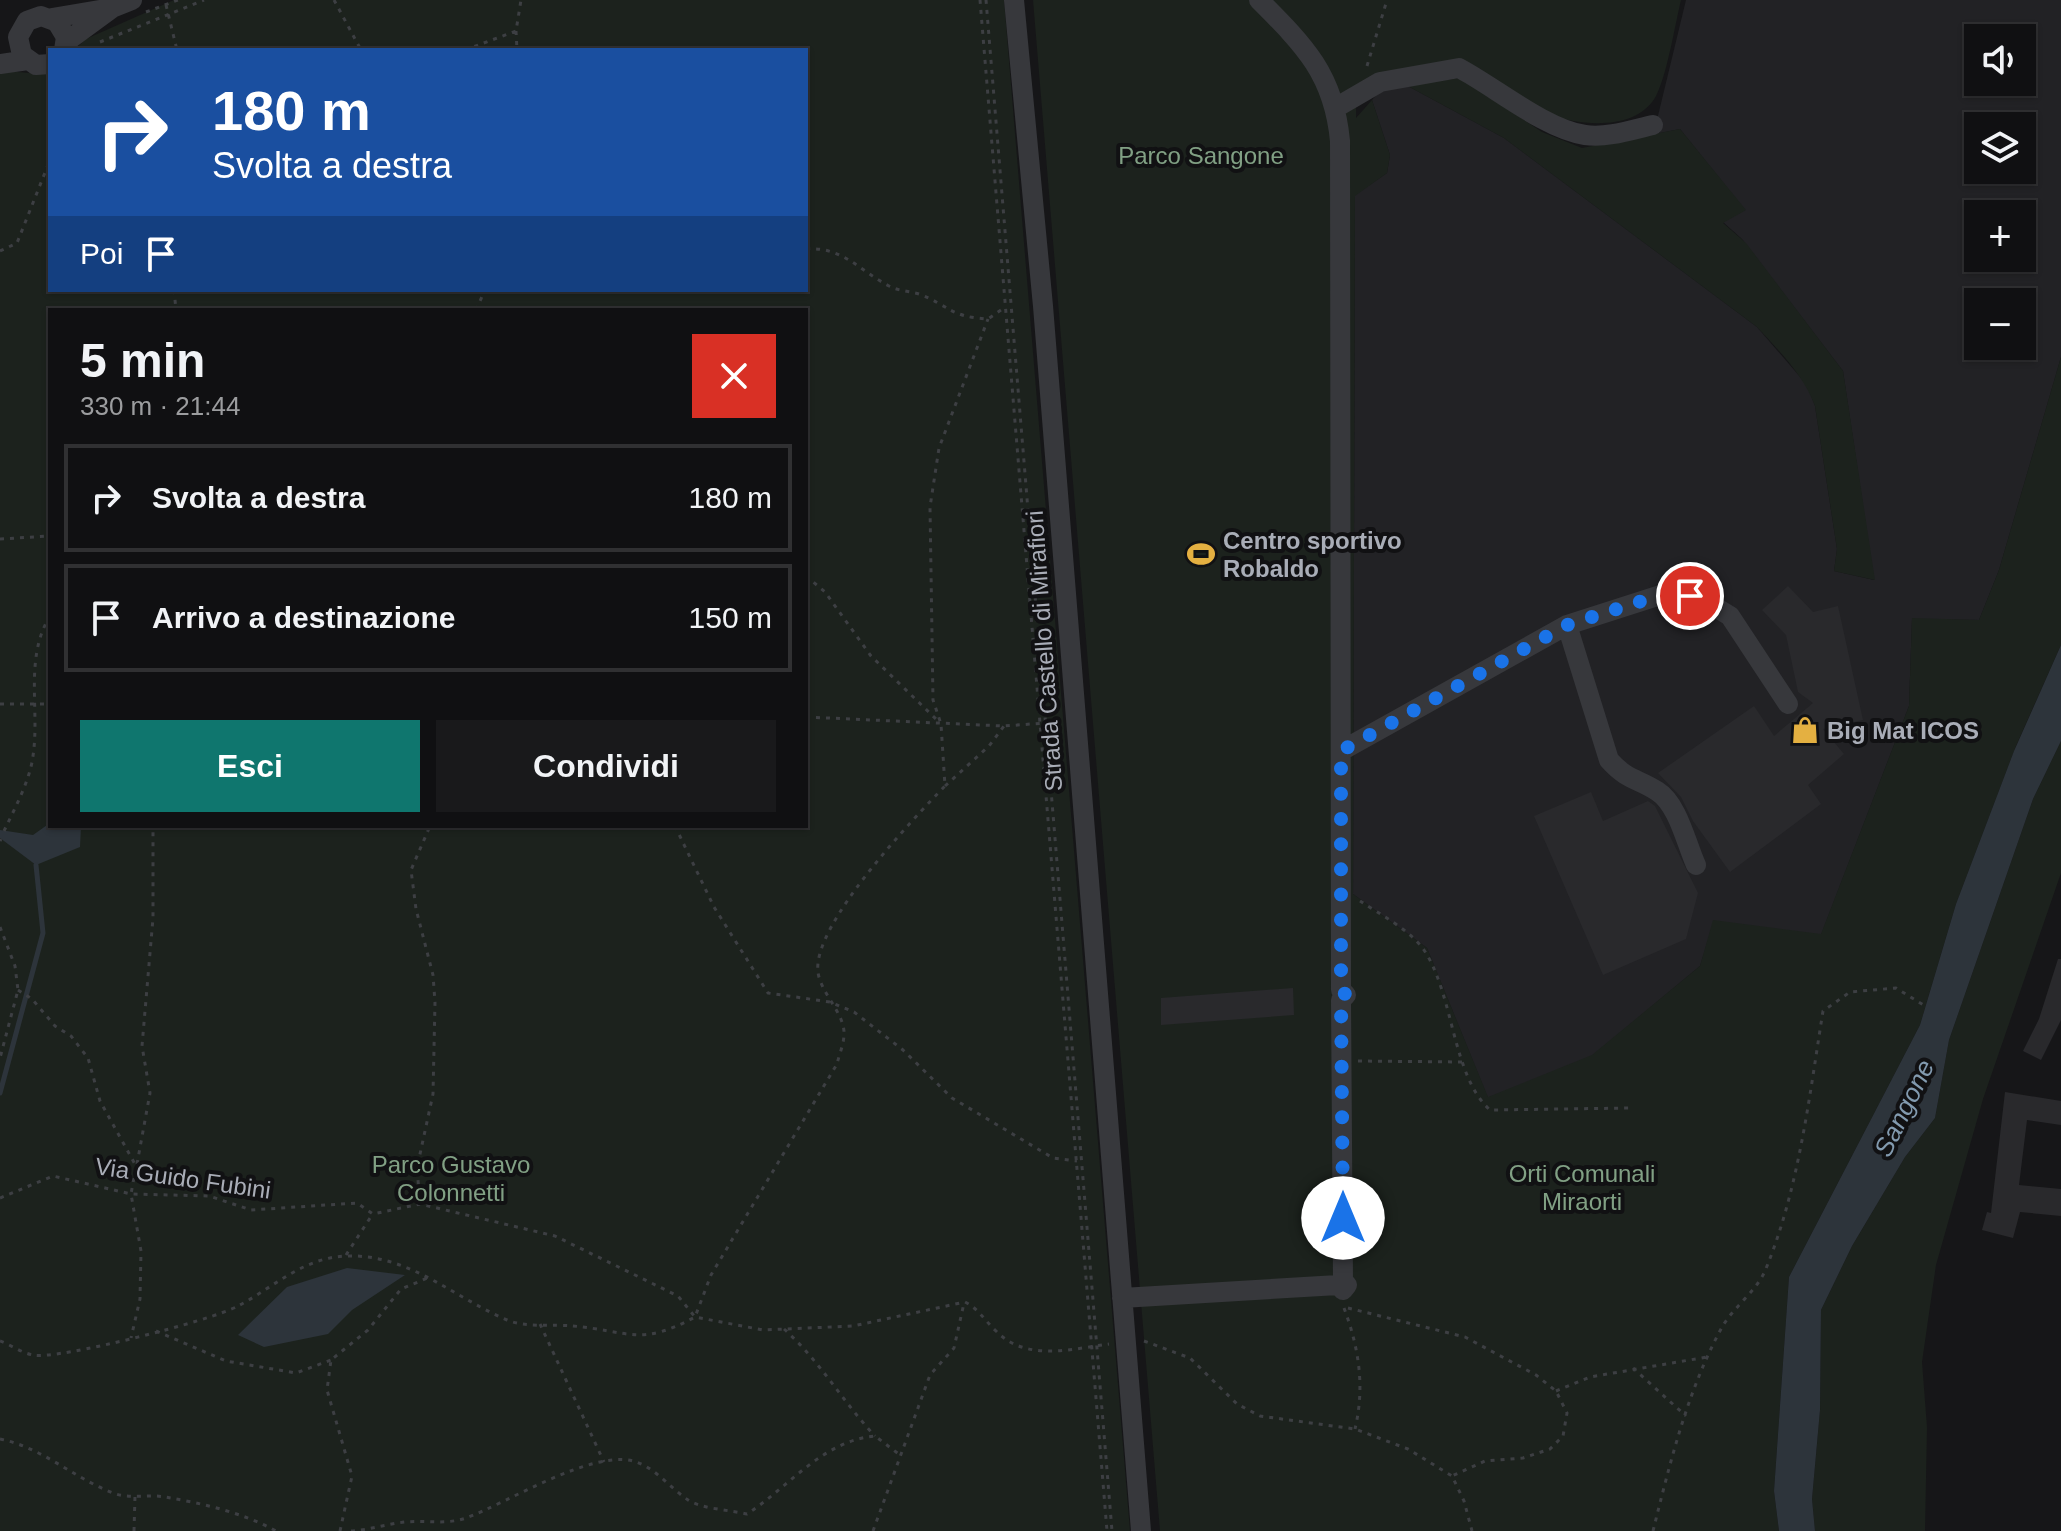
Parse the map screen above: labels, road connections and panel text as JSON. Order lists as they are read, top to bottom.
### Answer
{
  "streets": {
    "street": ["Strada Castello di Mirafiori"],
    "path": ["Via Guido Fubini"]
  },
  "water": ["Sangone"],
  "parks": ["Parco Sangone", "Parco Gustavo Colonnetti", "Orti Comunali Miraorti"],
  "places": {
    "sports": ["Centro sportivo Robaldo"],
    "shop": ["Big Mat ICOS"]
  },
  "page": {
    "map_buttons": ["+", "−"],
    "turn": ["180 m", "Svolta a destra"],
    "then": "Poi",
    "heading": ["5 min", "330 m · 21:44"],
    "list": [
      {
        "name": "Svolta a destra",
        "value": "180 m"
      },
      {
        "name": "Arrivo a destinazione",
        "value": "150 m"
      }
    ],
    "buttons": ["Esci", "Condividi"]
  }
}
